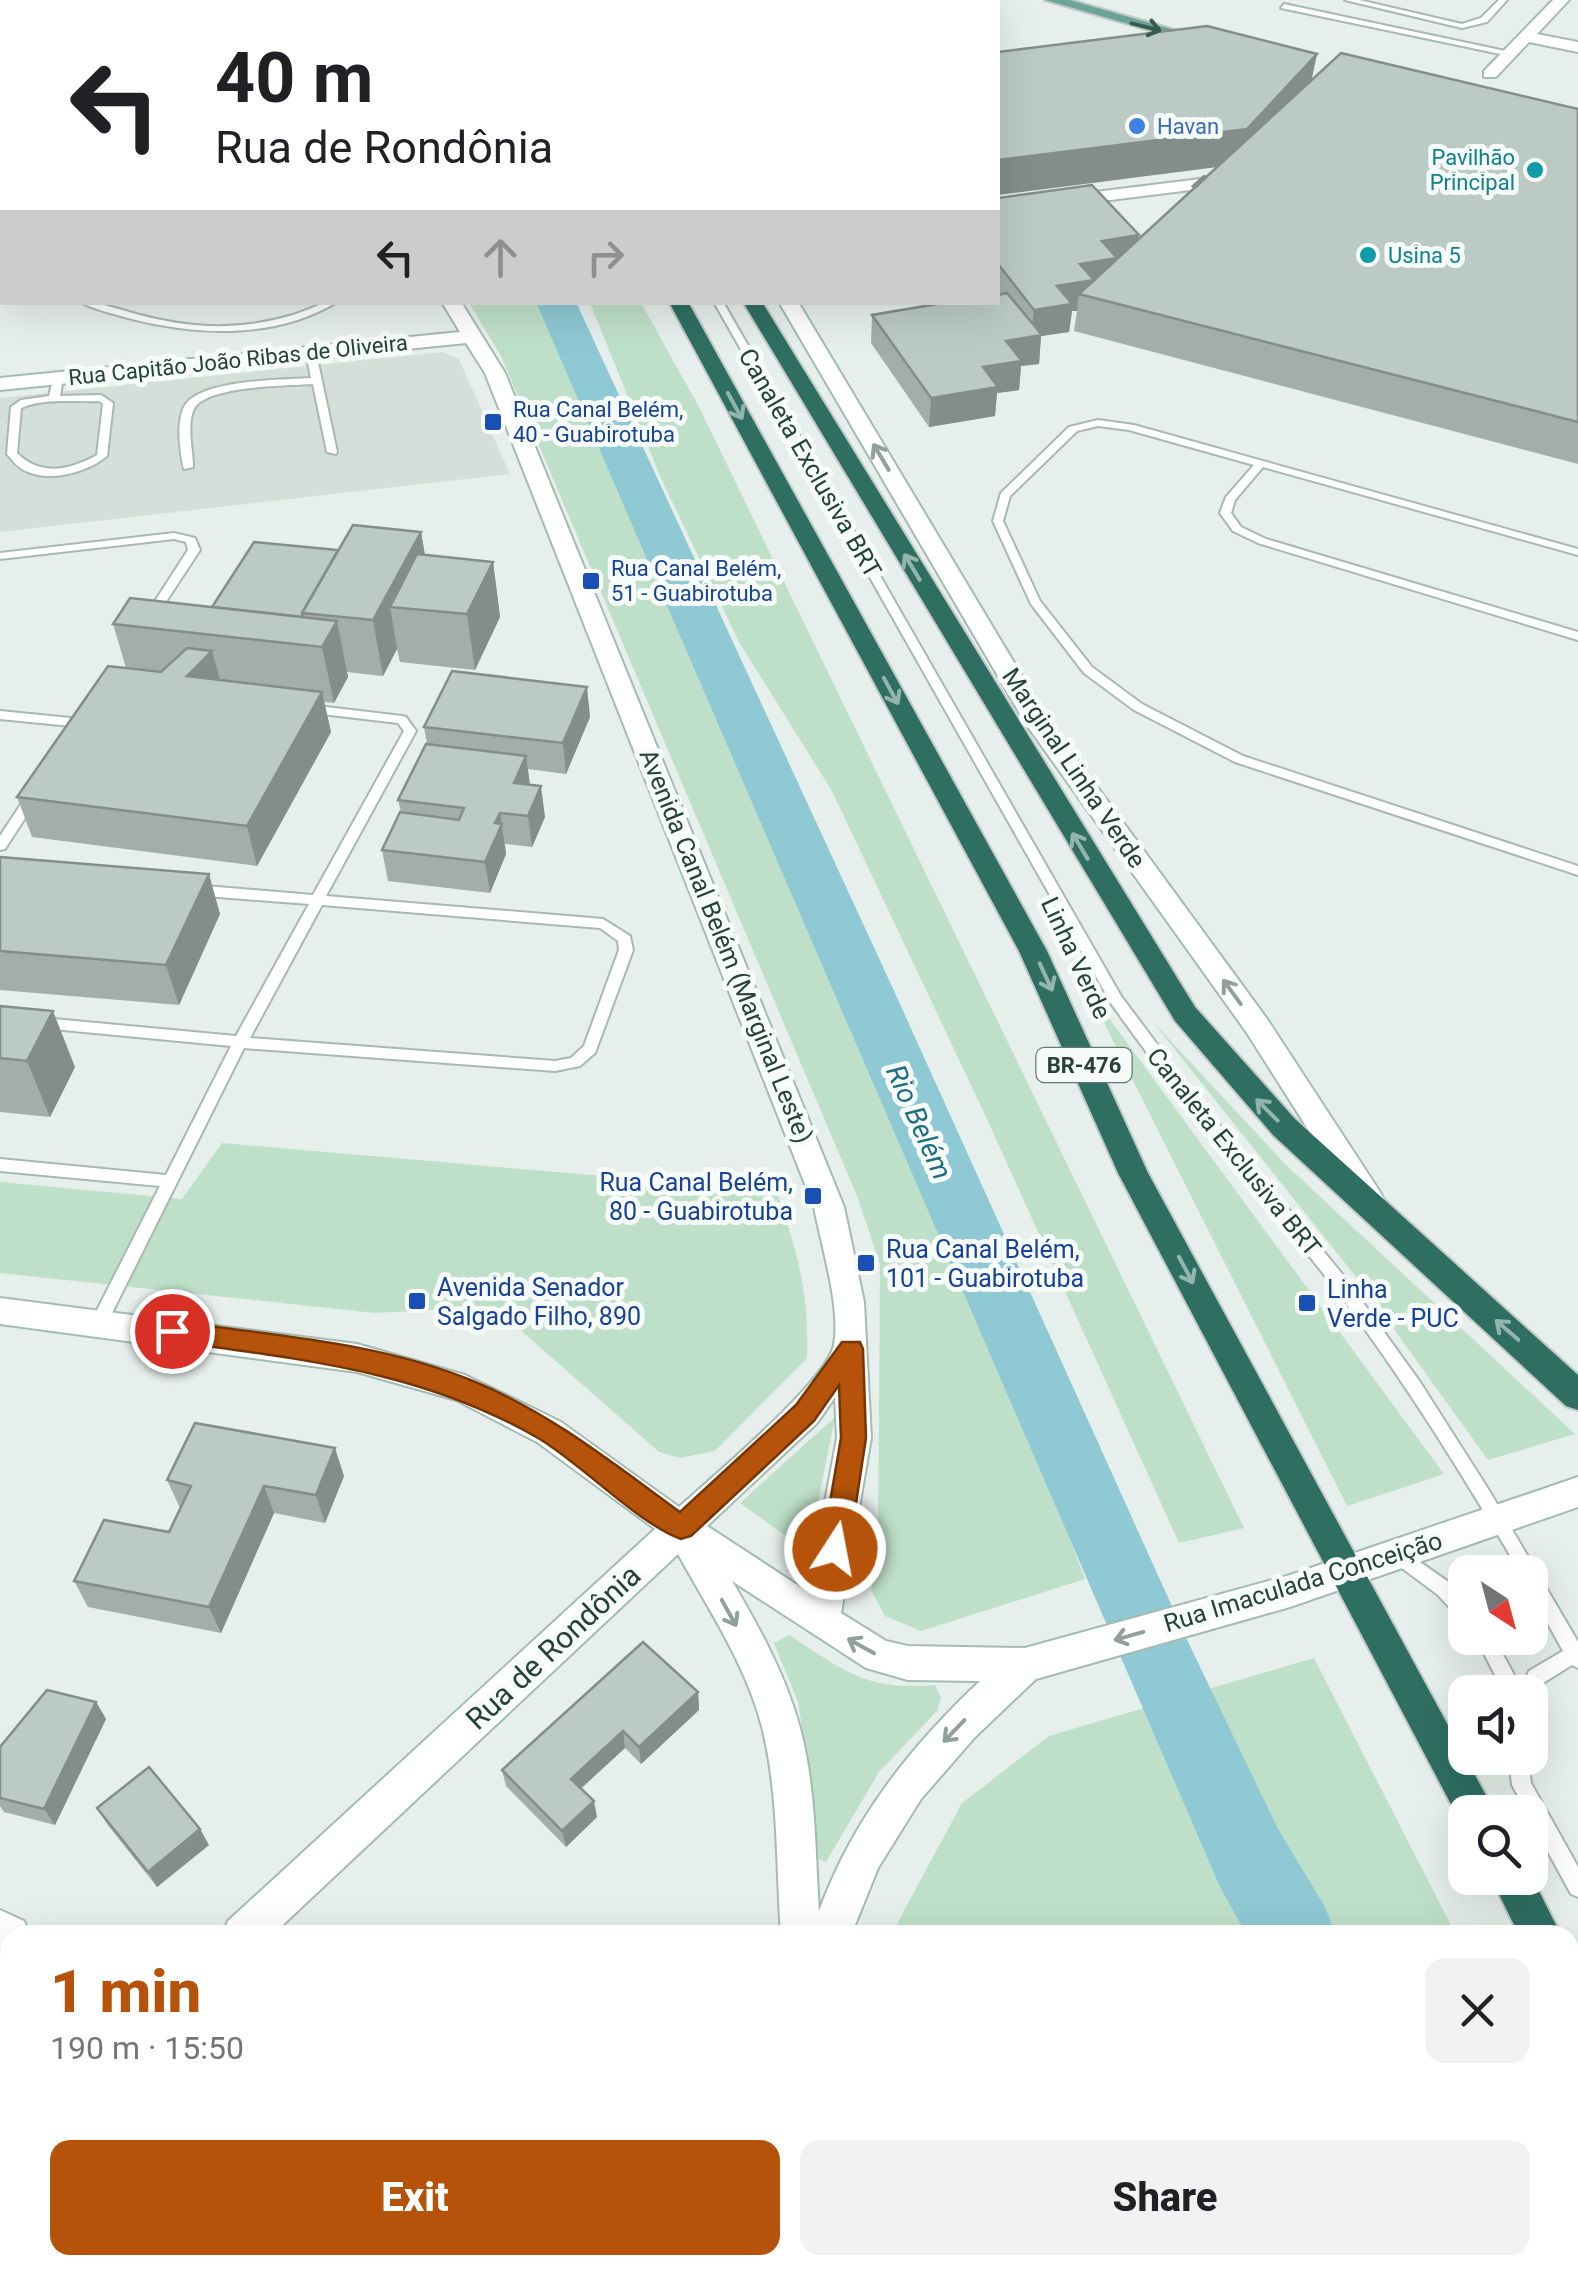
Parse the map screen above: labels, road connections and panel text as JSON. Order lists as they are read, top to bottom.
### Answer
{
  "streets": {
    "highway": ["Linha Verde", "BR-476"],
    "street": [
      "Rua Capitão João Ribas de Oliveira",
      "Marginal Linha Verde",
      "Avenida Canal Belém (Marginal Leste)",
      "Rua Imaculada Conceição",
      "Rua de Rondônia"
    ],
    "lane": ["Canaleta Exclusiva BRT"]
  },
  "crossings": [
    ["Rua Capitão João Ribas de Oliveira", "Avenida Canal Belém (Marginal Leste)"],
    ["Canaleta Exclusiva BRT", "Rua Imaculada Conceição"],
    ["Avenida Canal Belém (Marginal Leste)", "Rua Imaculada Conceição"],
    ["Avenida Canal Belém (Marginal Leste)", "Rua de Rondônia"],
    ["Linha Verde", "Rua Imaculada Conceição"],
    ["Rua Imaculada Conceição", "Rua de Rondônia"]
  ],
  "one_way": ["Marginal Linha Verde", "Rua Imaculada Conceição"],
  "water": ["Rio Belém"],
  "places": {
    "other": ["Havan", "Pavilhão Principal", "Usina 5"],
    "transit": [
      "Rua Canal Belém, 40 - Guabirotuba",
      "Rua Canal Belém, 51 - Guabirotuba",
      "Rua Canal Belém, 80 - Guabirotuba",
      "Rua Canal Belém, 101 - Guabirotuba",
      "Avenida Senador Salgado Filho, 890",
      "Linha Verde - PUC"
    ]
  },
  "north": "bottom right",
  "page": {
    "turn": ["40 m", "Rua de Rondônia"],
    "heading": ["1 min", "190 m · 15:50"],
    "buttons": ["Exit", "Share"]
  }
}
